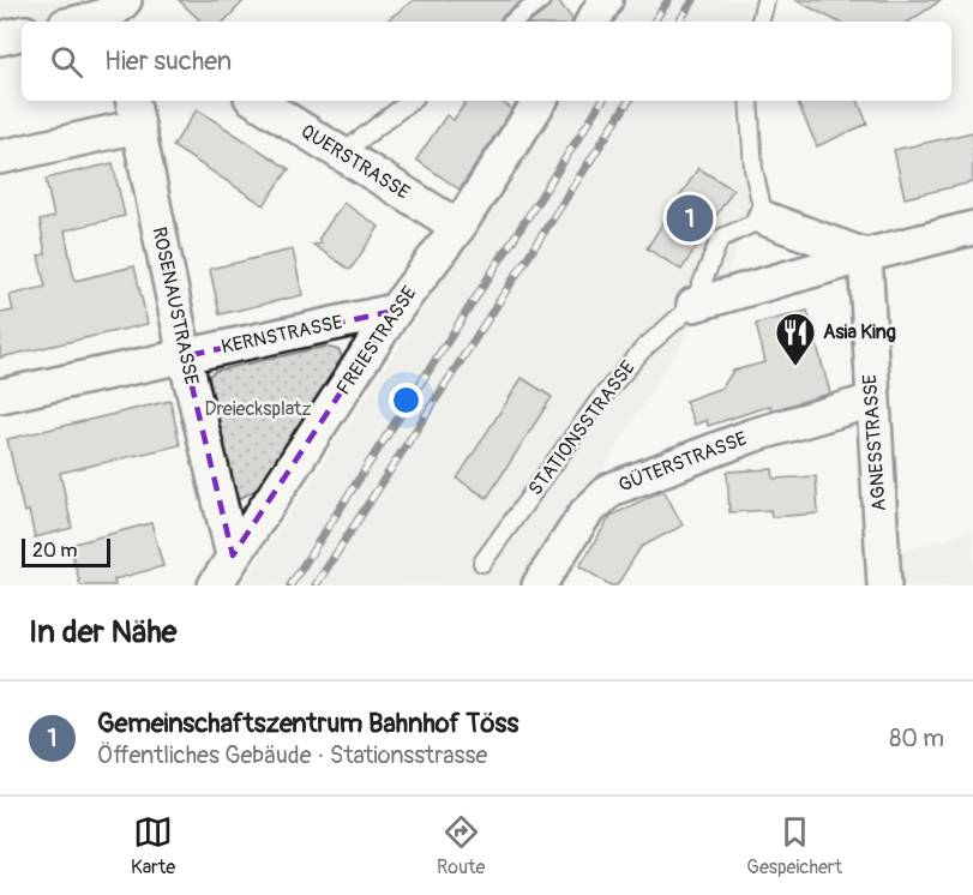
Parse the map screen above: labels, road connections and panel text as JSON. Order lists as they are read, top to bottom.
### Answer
{
  "streets": {
    "street": [
      "QUERSTRASSE",
      "ROSENAUSTRASSE",
      "KERNSTRASSE",
      "FREIESTRASSE",
      "STATIONSSTRASSE",
      "AGNESSTRASSE",
      "GÜTERSTRASSE"
    ]
  },
  "crossings": [
    ["QUERSTRASSE", "FREIESTRASSE"],
    ["ROSENAUSTRASSE", "KERNSTRASSE"],
    ["ROSENAUSTRASSE", "FREIESTRASSE"],
    ["KERNSTRASSE", "FREIESTRASSE"],
    ["STATIONSSTRASSE", "AGNESSTRASSE"],
    ["AGNESSTRASSE", "GÜTERSTRASSE"]
  ],
  "parks": ["Dreiecksplatz"],
  "places": {
    "restaurant": ["Asia King"]
  },
  "scale_bar": "20 m",
  "page": {
    "search": "Hier suchen",
    "pins": "1",
    "scale": "20 m",
    "heading": "In der Nähe",
    "list": [
      {
        "mark": "1",
        "name": "Gemeinschaftszentrum Bahnhof Töss",
        "note": "Öffentliches Gebäude · Stationsstrasse",
        "value": "80 m"
      }
    ],
    "nav": ["Karte", "Route", "Gespeichert"]
  }
}
